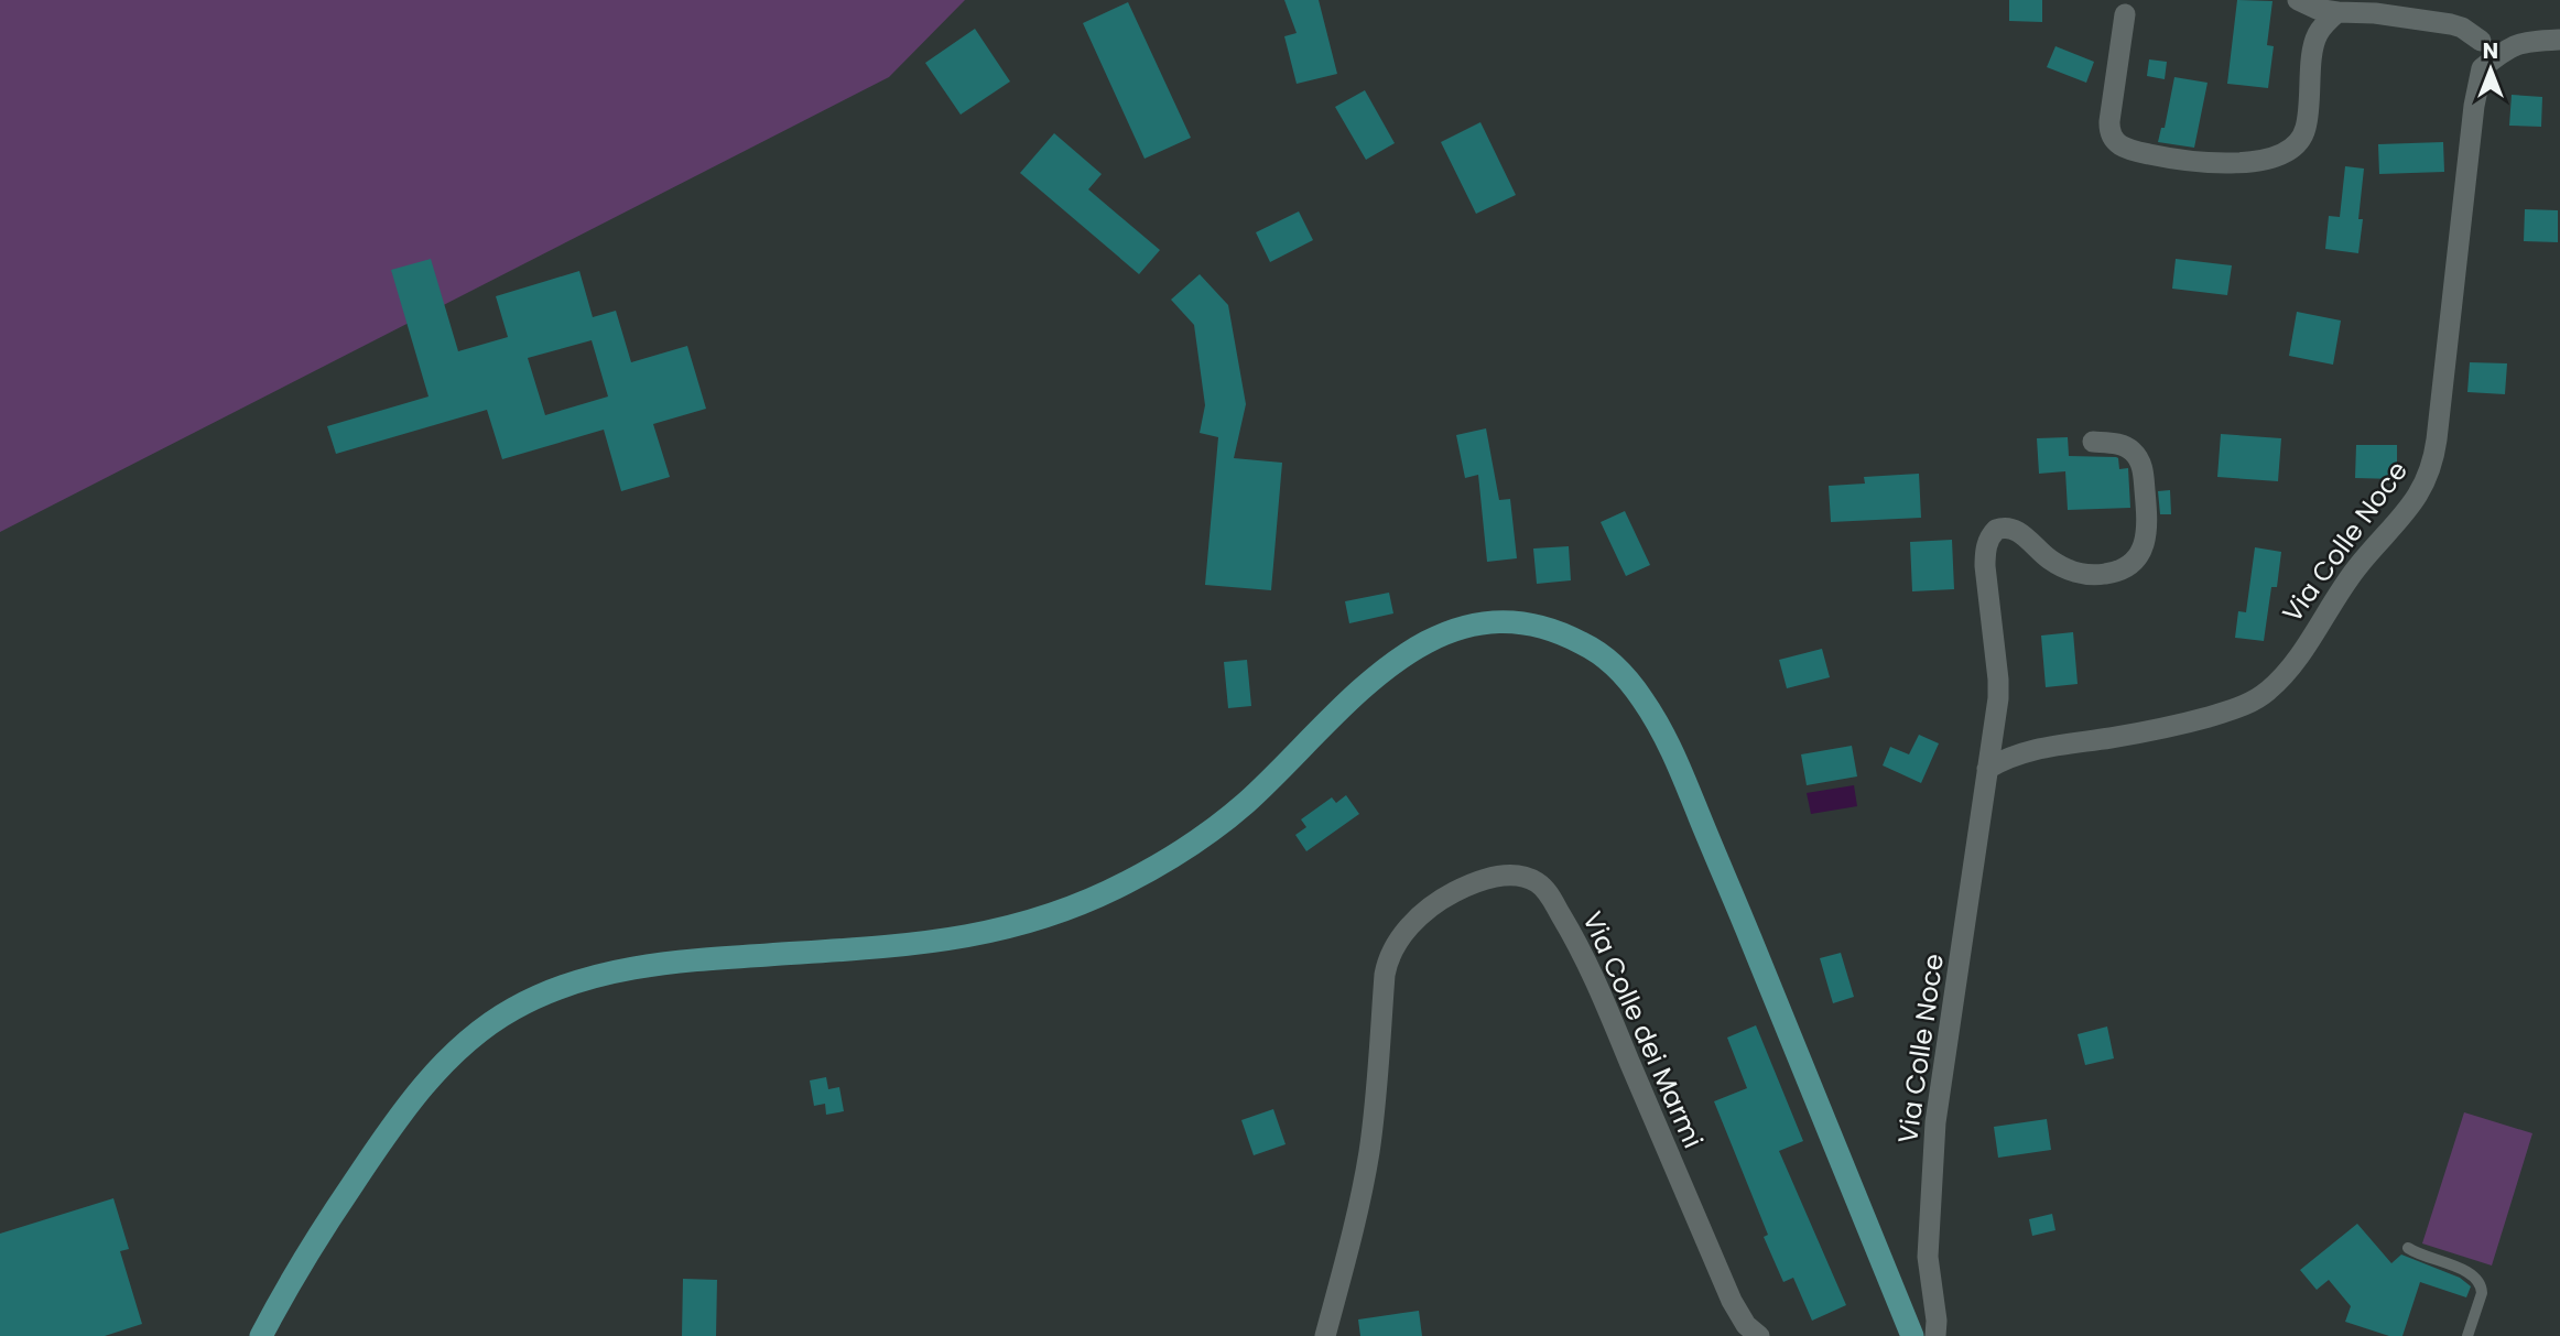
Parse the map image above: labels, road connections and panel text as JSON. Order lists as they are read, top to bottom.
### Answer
{
  "streets": {
    "street": ["Via Colle Noce", "Via Colle dei Marmi"]
  },
  "north": "top"
}
